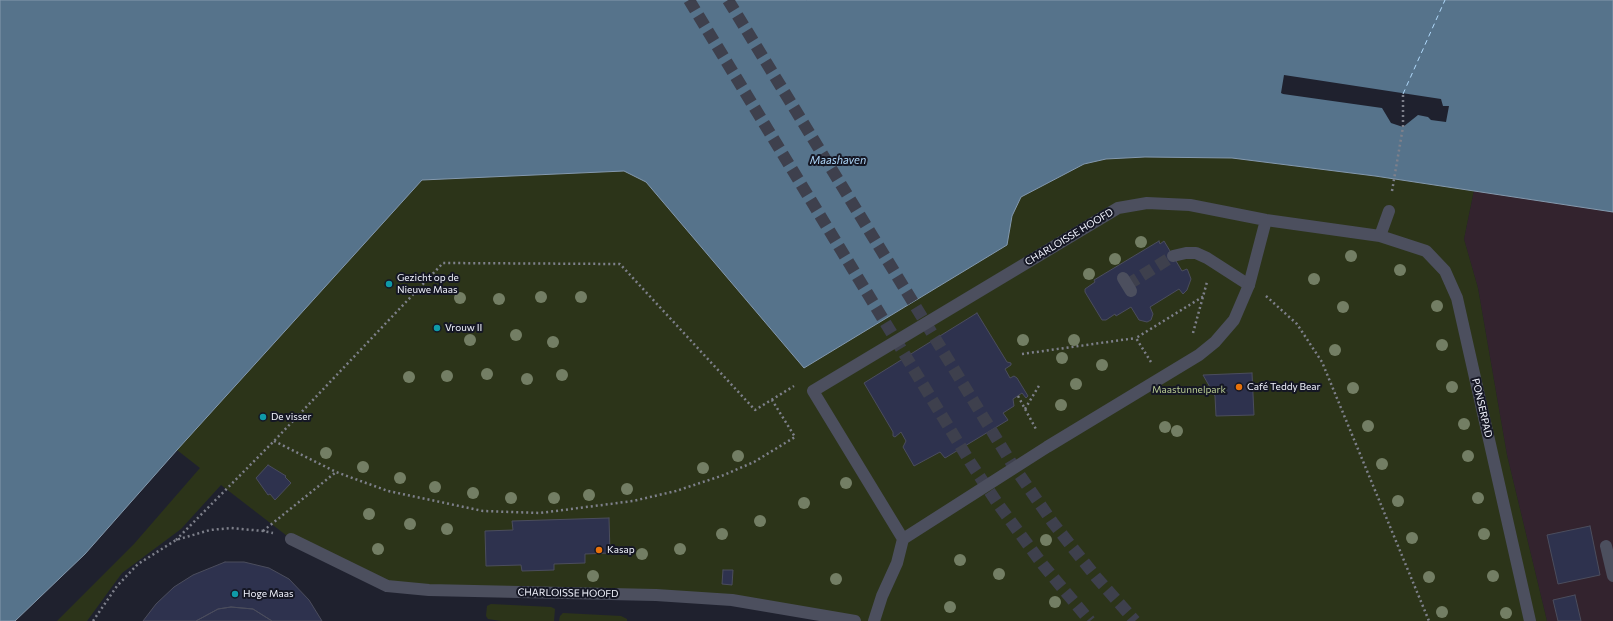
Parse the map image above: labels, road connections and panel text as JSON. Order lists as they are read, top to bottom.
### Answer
{
  "streets": {
    "street": ["CHARLOISSE HOOFD", "PONSERPAD"]
  },
  "crossings": [
    ["CHARLOISSE HOOFD", "PONSERPAD"]
  ],
  "water": ["Maashaven"],
  "parks": ["Maastunnelpark"],
  "places": [
    "Gezicht op de Nieuwe Maas",
    "Vrouw II",
    "Café Teddy Bear",
    "De visser",
    "Kasap",
    "Hoge Maas"
  ]
}
